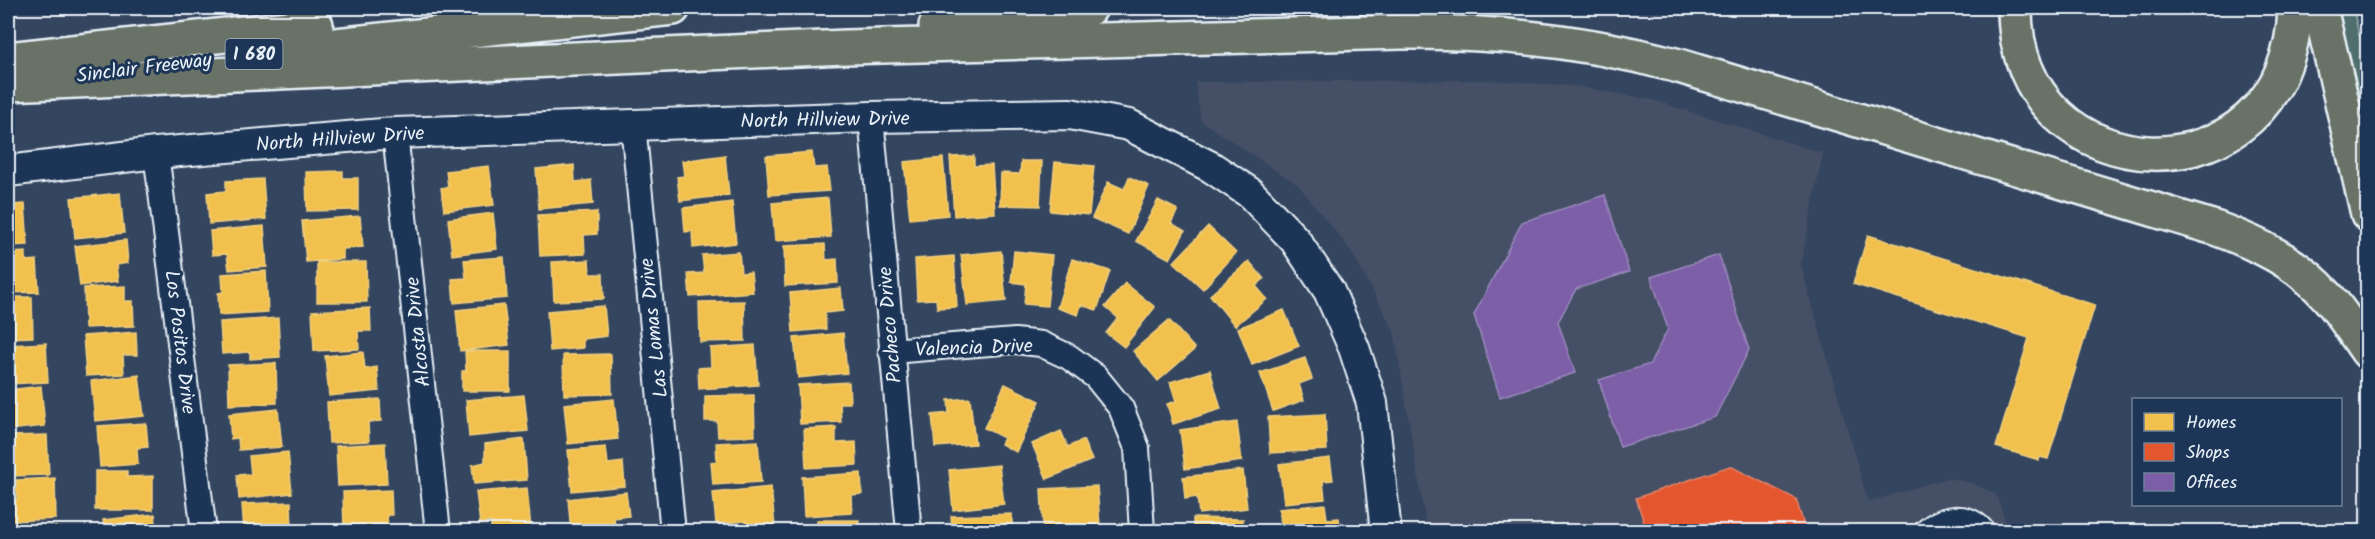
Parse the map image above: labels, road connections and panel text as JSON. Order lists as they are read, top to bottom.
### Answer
{
  "streets": {
    "highway": ["I 680", "Sinclair Freeway"],
    "street": [
      "North Hillview Drive",
      "Pacheco Drive",
      "Las Lomas Drive",
      "Alcosta Drive",
      "Los Positos Drive",
      "Valencia Drive"
    ]
  },
  "crossings": [
    ["North Hillview Drive", "Pacheco Drive"],
    ["North Hillview Drive", "Las Lomas Drive"],
    ["North Hillview Drive", "Alcosta Drive"],
    ["North Hillview Drive", "Los Positos Drive"],
    ["Pacheco Drive", "Valencia Drive"]
  ],
  "legend": ["Homes", "Shops", "Offices"]
}
